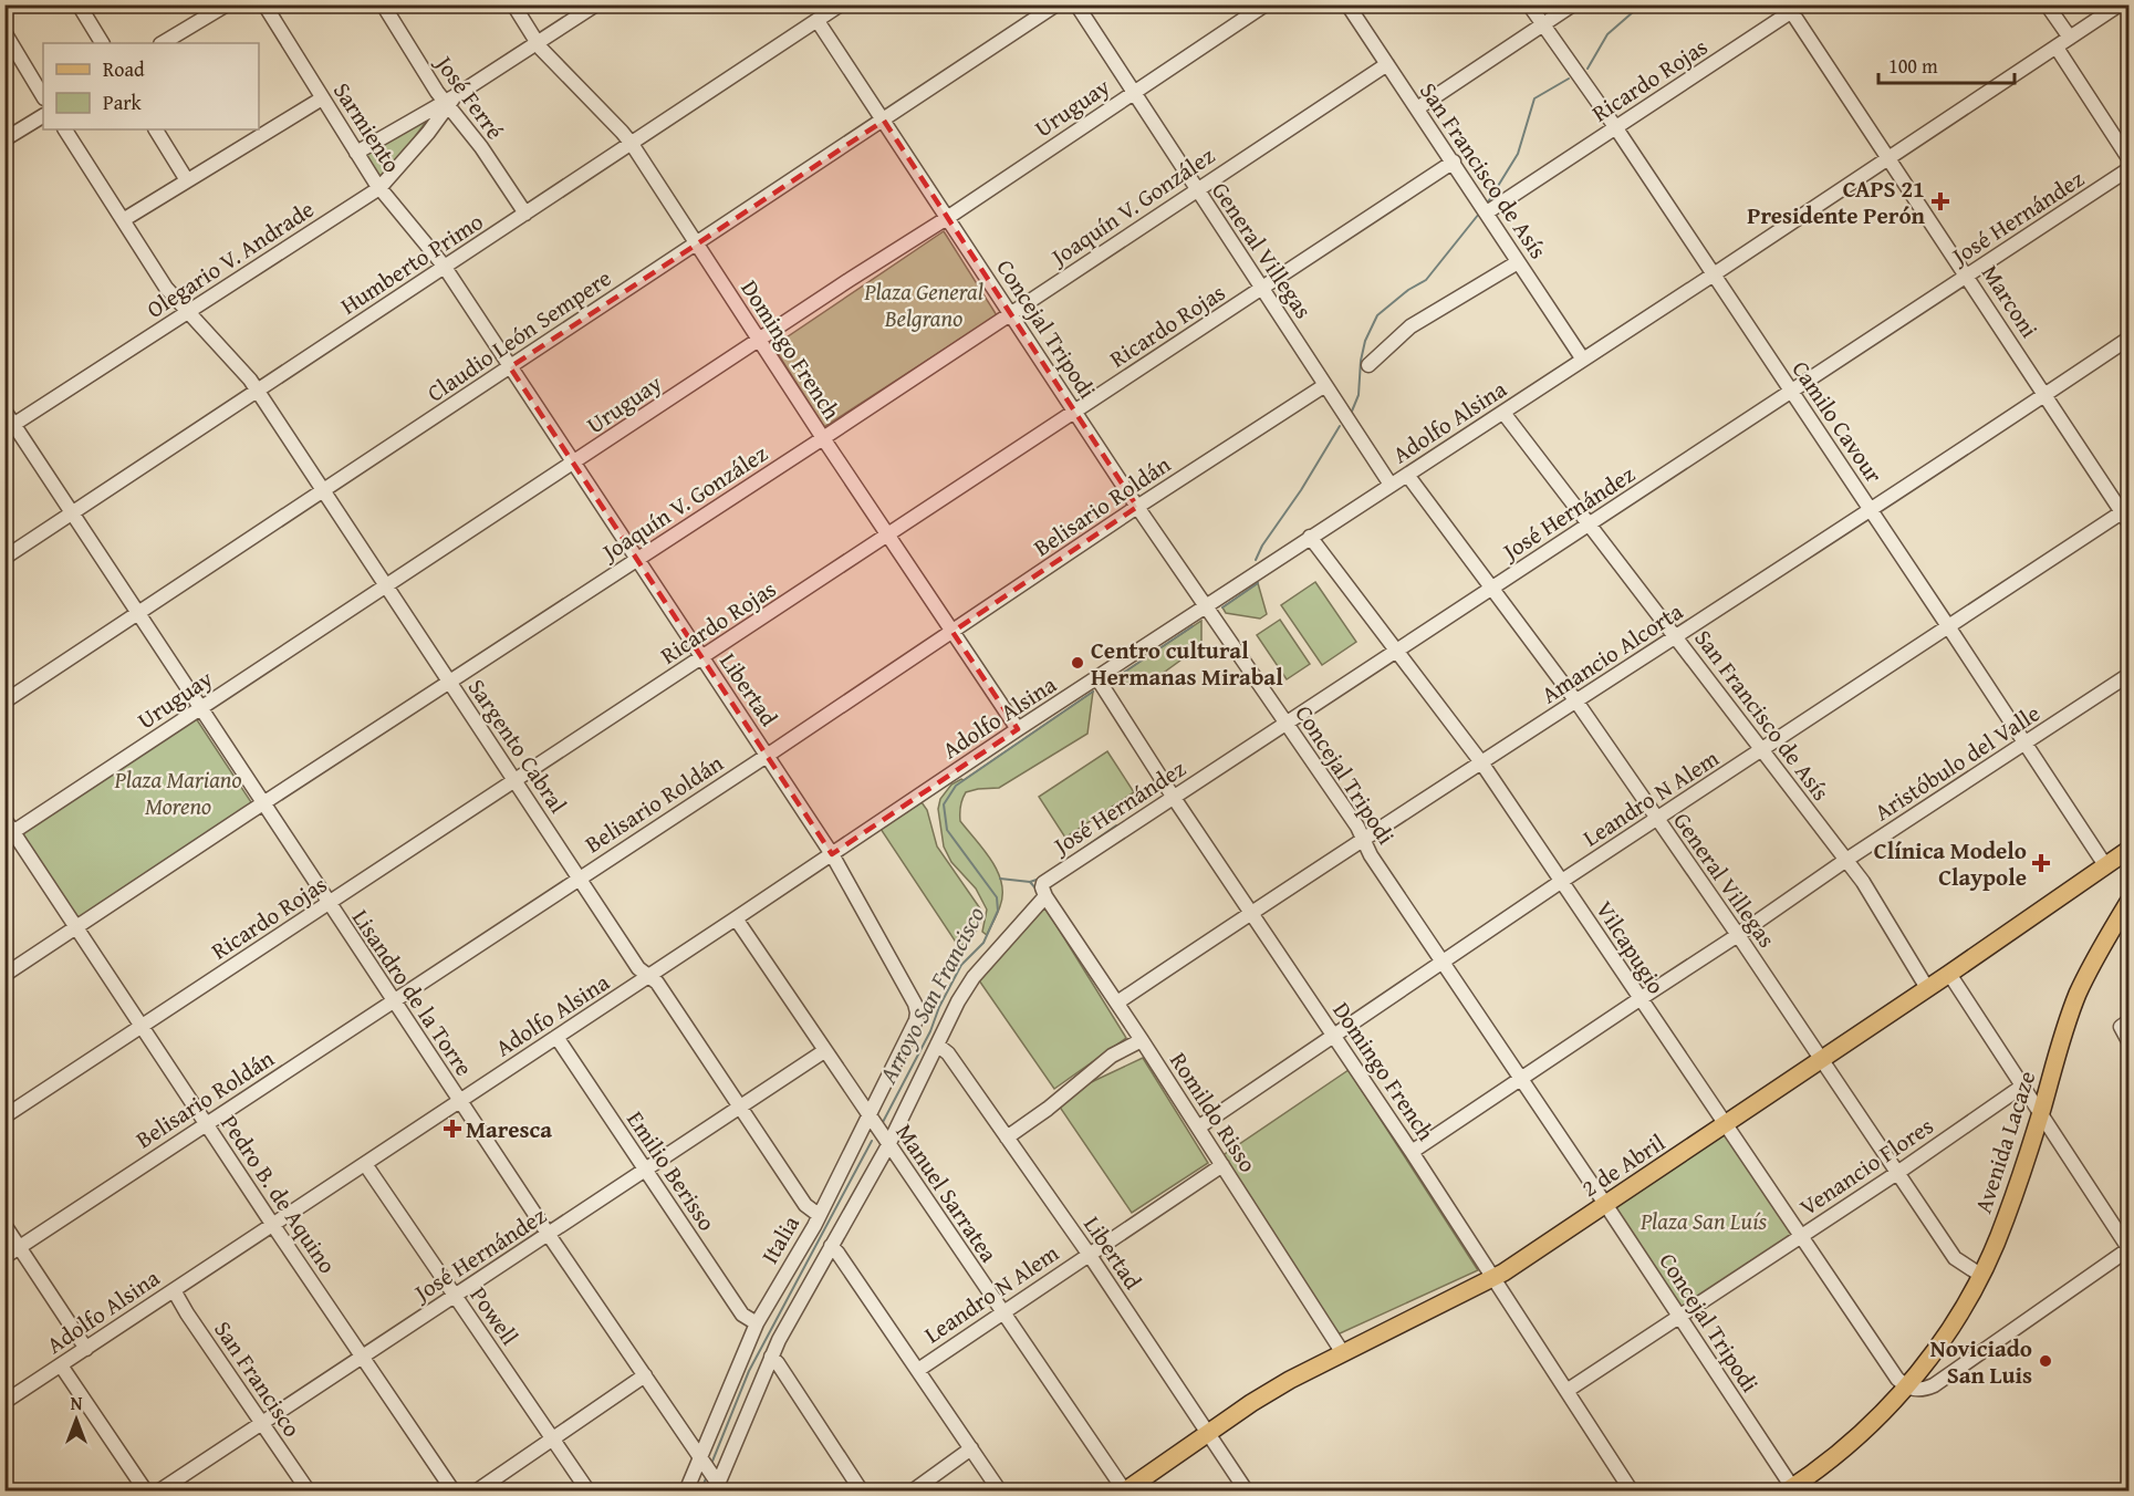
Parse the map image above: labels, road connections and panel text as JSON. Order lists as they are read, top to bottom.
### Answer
{
  "streets": {
    "main road": ["Avenida Lacaze", "2 de Abril"],
    "street": [
      "Ricardo Rojas",
      "José Ferré",
      "Uruguay",
      "Sarmiento",
      "San Francisco de Asís",
      "Joaquín V. González",
      "José Hernández",
      "General Villegas",
      "Olegario V. Andrade",
      "Humberto Primo",
      "Marconi",
      "Concejal Tripodi",
      "Claudio León Sempere",
      "Domingo French",
      "Adolfo Alsina",
      "Camilo Cavour",
      "Belisario Roldán",
      "Amancio Alcorta",
      "Libertad",
      "Sargento Cabral",
      "Aristóbulo del Valle",
      "Leandro N Alem",
      "Vilcapugio",
      "Lisandro de la Torre",
      "Romildo Risso",
      "Venancio Flores",
      "Emilio Berisso",
      "Manuel Sarratea",
      "Pedro B. de Aquino",
      "Italia",
      "Powell",
      "San Francisco"
    ]
  },
  "crossings": [
    ["Ricardo Rojas", "San Francisco de Asís"],
    ["Ricardo Rojas", "General Villegas"],
    ["Ricardo Rojas", "Marconi"],
    ["Ricardo Rojas", "Concejal Tripodi"],
    ["Ricardo Rojas", "Domingo French"],
    ["Ricardo Rojas", "Camilo Cavour"],
    ["Ricardo Rojas", "Libertad"],
    ["Ricardo Rojas", "Sargento Cabral"],
    ["Ricardo Rojas", "Lisandro de la Torre"],
    ["Ricardo Rojas", "Pedro B. de Aquino"],
    ["José Ferré", "Olegario V. Andrade"],
    ["José Ferré", "Humberto Primo"],
    ["Uruguay", "General Villegas"],
    ["Uruguay", "Concejal Tripodi"],
    ["Uruguay", "Domingo French"],
    ["Uruguay", "Libertad"],
    ["Uruguay", "Sargento Cabral"],
    ["Uruguay", "Lisandro de la Torre"],
    ["Uruguay", "Pedro B. de Aquino"],
    ["Sarmiento", "Olegario V. Andrade"],
    ["Sarmiento", "Humberto Primo"],
    ["Sarmiento", "Libertad"],
    ["San Francisco de Asís", "Joaquín V. González"],
    ["San Francisco de Asís", "José Hernández"],
    ["San Francisco de Asís", "Adolfo Alsina"],
    ["San Francisco de Asís", "Amancio Alcorta"],
    ["San Francisco de Asís", "Aristóbulo del Valle"],
    ["San Francisco de Asís", "Leandro N Alem"],
    ["San Francisco de Asís", "2 de Abril"],
    ["Joaquín V. González", "General Villegas"],
    ["Joaquín V. González", "Concejal Tripodi"],
    ["Joaquín V. González", "Domingo French"],
    ["Joaquín V. González", "Libertad"],
    ["Joaquín V. González", "Sargento Cabral"],
    ["Joaquín V. González", "Lisandro de la Torre"],
    ["Joaquín V. González", "Pedro B. de Aquino"],
    ["José Hernández", "General Villegas"],
    ["José Hernández", "Marconi"],
    ["José Hernández", "Concejal Tripodi"],
    ["José Hernández", "Domingo French"],
    ["José Hernández", "Camilo Cavour"],
    ["José Hernández", "Libertad"],
    ["José Hernández", "Sargento Cabral"],
    ["José Hernández", "Vilcapugio"],
    ["José Hernández", "Lisandro de la Torre"],
    ["José Hernández", "Romildo Risso"],
    ["José Hernández", "Emilio Berisso"],
    ["José Hernández", "Manuel Sarratea"],
    ["José Hernández", "Pedro B. de Aquino"],
    ["José Hernández", "Italia"],
    ["José Hernández", "Powell"],
    ["José Hernández", "San Francisco"],
    ["General Villegas", "Adolfo Alsina"],
    ["General Villegas", "Belisario Roldán"],
    ["General Villegas", "Amancio Alcorta"],
    ["General Villegas", "Aristóbulo del Valle"],
    ["General Villegas", "Leandro N Alem"],
    ["General Villegas", "Avenida Lacaze"],
    ["General Villegas", "2 de Abril"],
    ["General Villegas", "Venancio Flores"],
    ["Olegario V. Andrade", "Domingo French"],
    ["Olegario V. Andrade", "Sargento Cabral"],
    ["Olegario V. Andrade", "Lisandro de la Torre"],
    ["Humberto Primo", "Concejal Tripodi"],
    ["Humberto Primo", "Domingo French"],
    ["Humberto Primo", "Libertad"],
    ["Humberto Primo", "Sargento Cabral"],
    ["Humberto Primo", "Lisandro de la Torre"],
    ["Marconi", "Adolfo Alsina"],
    ["Marconi", "Amancio Alcorta"],
    ["Marconi", "Leandro N Alem"],
    ["Concejal Tripodi", "Claudio León Sempere"],
    ["Concejal Tripodi", "Adolfo Alsina"],
    ["Concejal Tripodi", "Belisario Roldán"],
    ["Concejal Tripodi", "Amancio Alcorta"],
    ["Concejal Tripodi", "Aristóbulo del Valle"],
    ["Concejal Tripodi", "Leandro N Alem"],
    ["Concejal Tripodi", "Avenida Lacaze"],
    ["Concejal Tripodi", "2 de Abril"],
    ["Concejal Tripodi", "Venancio Flores"],
    ["Claudio León Sempere", "Domingo French"],
    ["Claudio León Sempere", "Libertad"],
    ["Claudio León Sempere", "Sargento Cabral"],
    ["Claudio León Sempere", "Lisandro de la Torre"],
    ["Domingo French", "Adolfo Alsina"],
    ["Domingo French", "Belisario Roldán"],
    ["Domingo French", "Amancio Alcorta"],
    ["Domingo French", "Aristóbulo del Valle"],
    ["Domingo French", "Leandro N Alem"],
    ["Domingo French", "2 de Abril"],
    ["Domingo French", "Venancio Flores"],
    ["Adolfo Alsina", "Camilo Cavour"],
    ["Adolfo Alsina", "Libertad"],
    ["Adolfo Alsina", "Sargento Cabral"],
    ["Adolfo Alsina", "Vilcapugio"],
    ["Adolfo Alsina", "Lisandro de la Torre"],
    ["Adolfo Alsina", "Emilio Berisso"],
    ["Adolfo Alsina", "Manuel Sarratea"],
    ["Adolfo Alsina", "Pedro B. de Aquino"],
    ["Adolfo Alsina", "Powell"],
    ["Adolfo Alsina", "San Francisco"],
    ["Camilo Cavour", "Amancio Alcorta"],
    ["Camilo Cavour", "Aristóbulo del Valle"],
    ["Camilo Cavour", "Leandro N Alem"],
    ["Camilo Cavour", "2 de Abril"],
    ["Belisario Roldán", "Libertad"],
    ["Belisario Roldán", "Sargento Cabral"],
    ["Belisario Roldán", "Lisandro de la Torre"],
    ["Belisario Roldán", "Pedro B. de Aquino"],
    ["Amancio Alcorta", "Vilcapugio"],
    ["Amancio Alcorta", "Romildo Risso"],
    ["Libertad", "Leandro N Alem"],
    ["Libertad", "2 de Abril"],
    ["Libertad", "Italia"],
    ["Sargento Cabral", "Italia"],
    ["Aristóbulo del Valle", "Vilcapugio"],
    ["Leandro N Alem", "Vilcapugio"],
    ["Leandro N Alem", "Romildo Risso"],
    ["Leandro N Alem", "Manuel Sarratea"],
    ["Vilcapugio", "Avenida Lacaze"],
    ["Vilcapugio", "2 de Abril"],
    ["Vilcapugio", "Venancio Flores"],
    ["Lisandro de la Torre", "Italia"],
    ["Romildo Risso", "2 de Abril"],
    ["2 de Abril", "Manuel Sarratea"],
    ["Emilio Berisso", "Italia"],
    ["Manuel Sarratea", "Italia"]
  ],
  "water": ["Arroyo San Francisco"],
  "parks": ["Plaza General Belgrano", "Plaza Mariano Moreno", "Plaza San Luís"],
  "places": {
    "health": ["CAPS 21 Presidente Perón", "Clínica Modelo Claypole", "Maresca"],
    "other": ["Centro cultural Hermanas Mirabal", "Noviciado San Luis"]
  },
  "legend": ["Road", "Park"],
  "scale_bar": "100 m",
  "north": "top"
}
